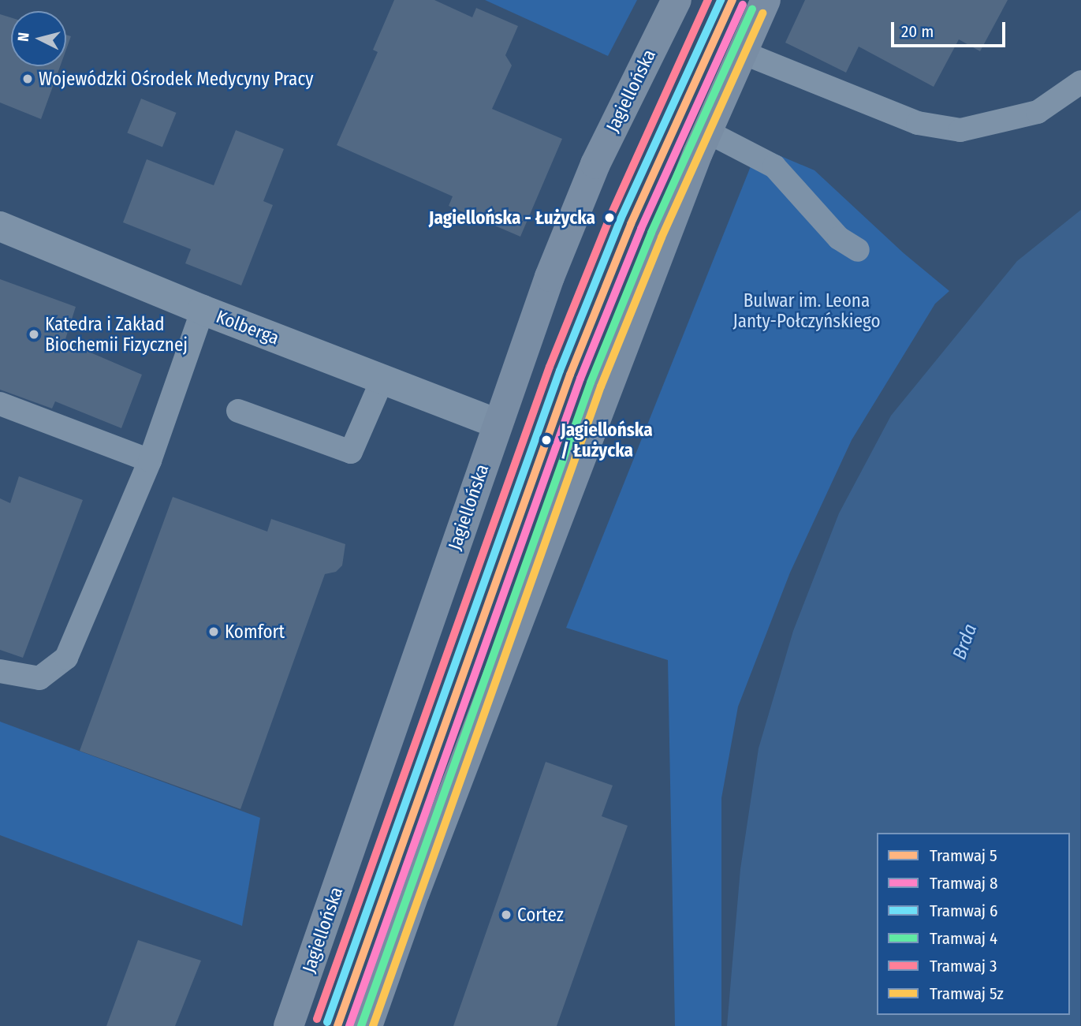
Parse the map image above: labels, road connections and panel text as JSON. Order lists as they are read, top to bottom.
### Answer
{
  "streets": {
    "main road": ["Jagiellońska"],
    "street": ["Kolberga"]
  },
  "crossings": [
    ["Jagiellońska", "Kolberga"]
  ],
  "water": ["Brda"],
  "parks": ["Bulwar im. Leona Janty-Połczyńskiego"],
  "places": [
    "Wojewódzki Ośrodek Medycyny Pracy",
    "Jagiellońska - Łużycka",
    "Katedra i Zakład Biochemii Fizycznej",
    "Jagiellońska / Łużycka",
    "Komfort",
    "Cortez"
  ],
  "lines": [
    "tram line 5",
    "tram line 6",
    "tram line 3",
    "tram line 8",
    "tram line 4",
    "tram line 5z"
  ],
  "legend": [
    "Tramwaj 5",
    "Tramwaj 8",
    "Tramwaj 6",
    "Tramwaj 4",
    "Tramwaj 3",
    "Tramwaj 5z"
  ],
  "scale_bar": "20 m",
  "north": "left"
}
